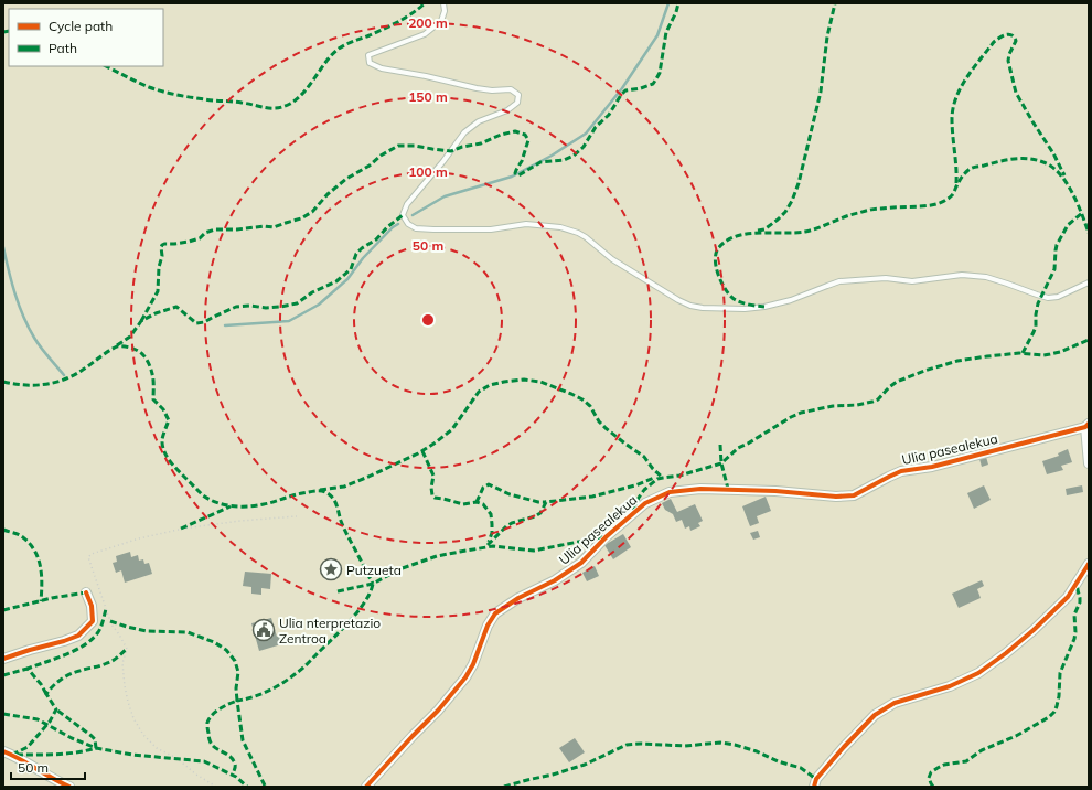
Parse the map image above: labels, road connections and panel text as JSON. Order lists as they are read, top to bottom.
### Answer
{
  "streets": {
    "street": ["Ulia pasealekua"]
  },
  "places": {
    "place": ["Putzueta"],
    "public building": ["Ulia nterpretazio Zentroa"]
  },
  "legend": ["Cycle path", "Path"],
  "scale_bar": "50 m",
  "rings": [
    "200 m",
    "150 m",
    "100 m",
    "50 m"
  ]
}
